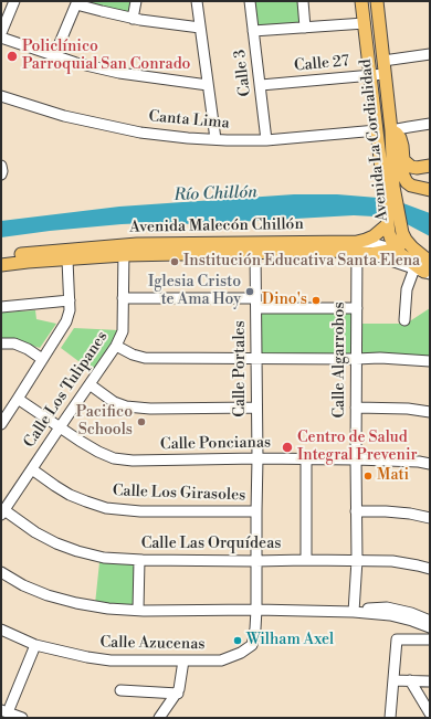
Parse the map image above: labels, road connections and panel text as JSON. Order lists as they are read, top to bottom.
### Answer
{
  "streets": {
    "main road": ["Avenida La Cordialidad", "Avenida Malecón Chillón"],
    "street": [
      "Calle 27",
      "Calle 3",
      "Canta Lima",
      "Calle Algarrobos",
      "Calle Portales",
      "Calle Los Tulipanes",
      "Calle Poncianas",
      "Calle Los Girasoles",
      "Calle Las Orquídeas",
      "Calle Azucenas"
    ]
  },
  "crossings": [
    ["Calle 27", "Calle 3"],
    ["Calle 27", "Avenida La Cordialidad"],
    ["Calle 3", "Canta Lima"],
    ["Canta Lima", "Avenida La Cordialidad"],
    ["Avenida La Cordialidad", "Avenida Malecón Chillón"],
    ["Avenida La Cordialidad", "Calle Algarrobos"],
    ["Avenida Malecón Chillón", "Calle Algarrobos"],
    ["Avenida Malecón Chillón", "Calle Portales"],
    ["Avenida Malecón Chillón", "Calle Los Tulipanes"],
    ["Calle Algarrobos", "Calle Poncianas"],
    ["Calle Algarrobos", "Calle Las Orquídeas"],
    ["Calle Portales", "Calle Poncianas"],
    ["Calle Portales", "Calle Los Girasoles"],
    ["Calle Portales", "Calle Las Orquídeas"],
    ["Calle Portales", "Calle Azucenas"],
    ["Calle Los Tulipanes", "Calle Poncianas"],
    ["Calle Los Tulipanes", "Calle Los Girasoles"],
    ["Calle Los Tulipanes", "Calle Las Orquídeas"]
  ],
  "water": ["Río Chillón"],
  "places": [
    "Policlínico Parroquial San Conrado",
    "Institución Educativa Santa Elena",
    "Iglesia Cristo te Ama Hoy",
    "Dino's",
    "Pacifico Schools",
    "Centro de Salud Integral Prevenir",
    "Mati",
    "Wilham Axel"
  ]
}
